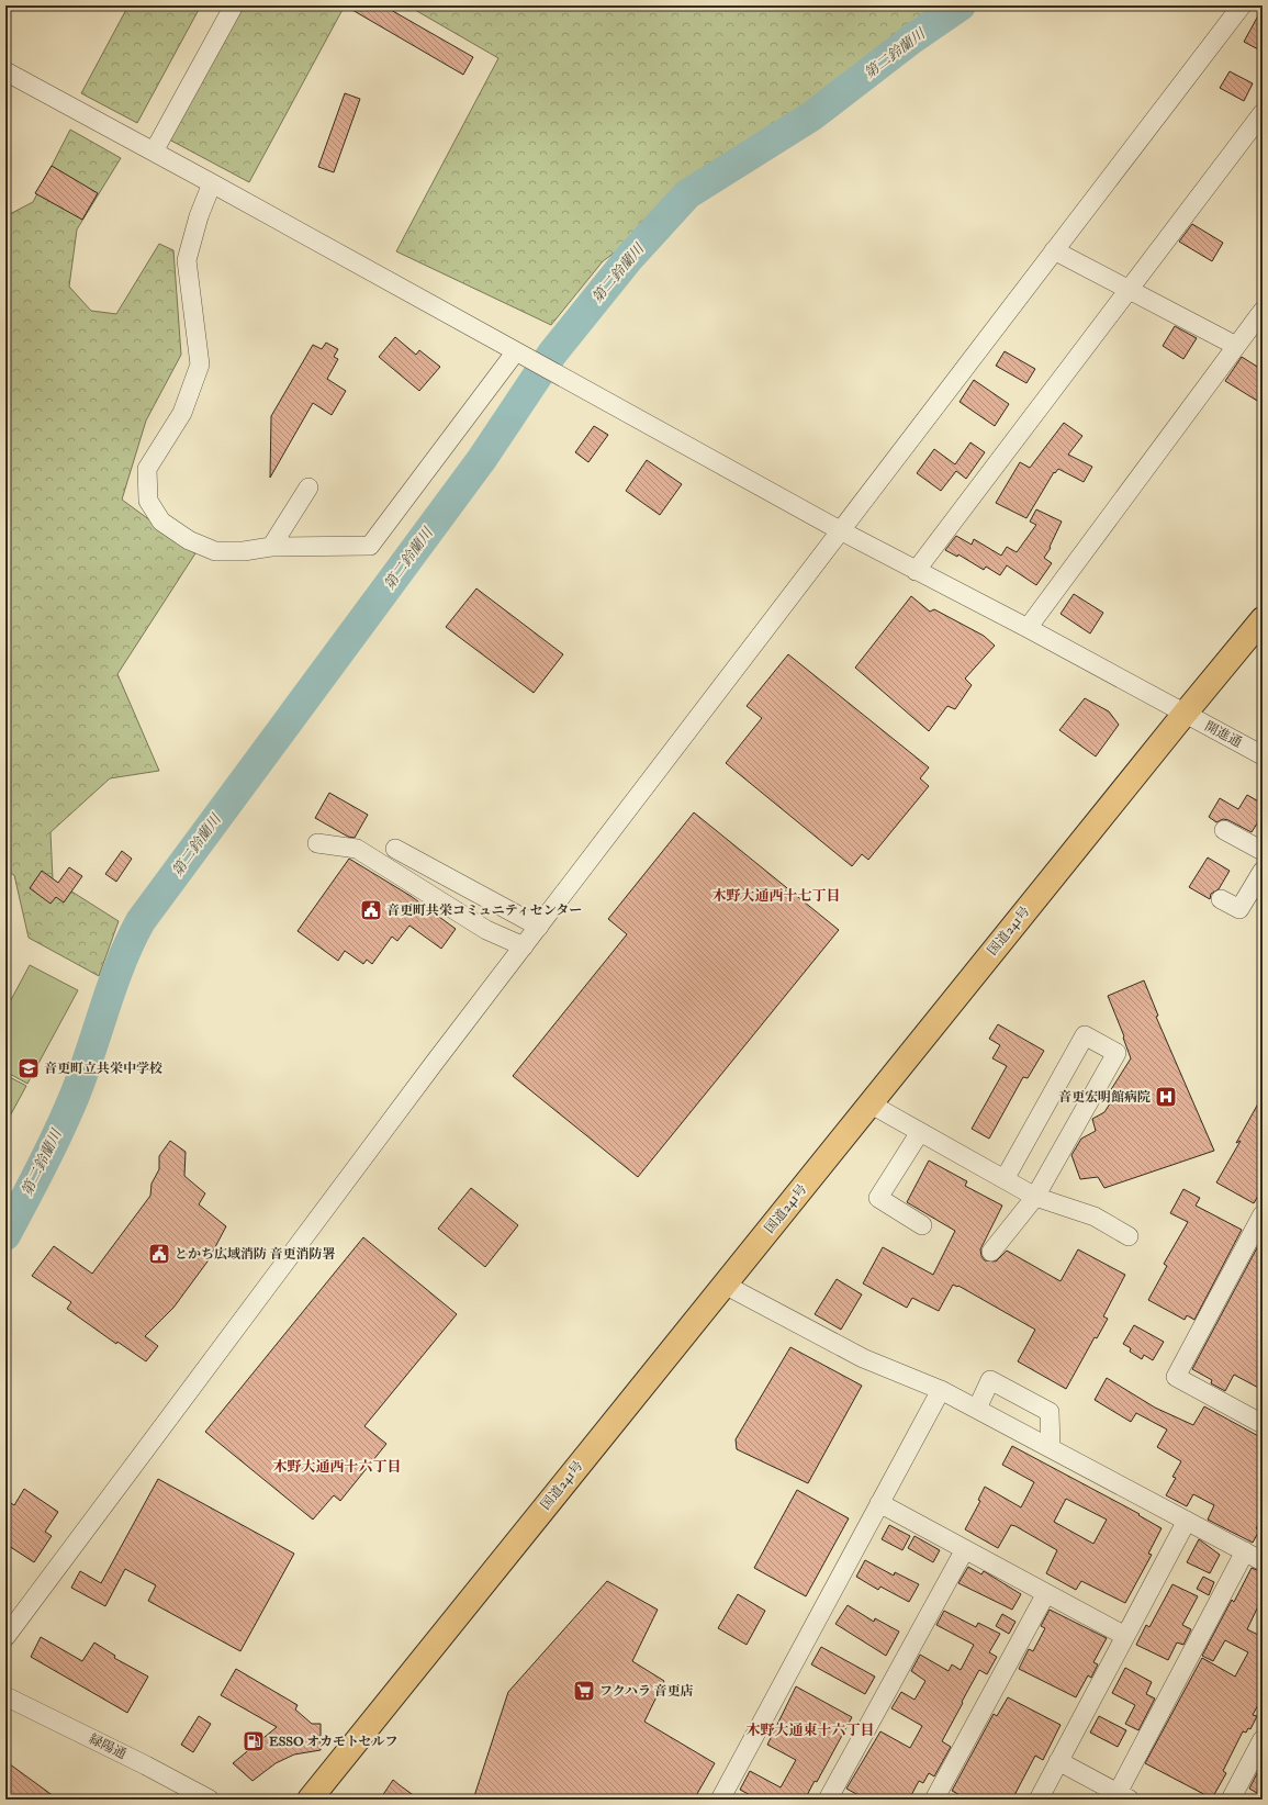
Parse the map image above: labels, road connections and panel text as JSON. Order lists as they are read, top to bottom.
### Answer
{
  "streets": {
    "highway": ["国道241号"],
    "street": ["開進通", "緑陽通"]
  },
  "crossings": [
    ["開進通", "国道241号"]
  ],
  "districts": ["木野大通西十七丁目", "木野大通西十六丁目", "木野大通東十六丁目"],
  "water": ["第二鈴蘭川"],
  "places": {
    "public building": ["音更町共栄コミュニティセンター", "とかち広域消防 音更消防署"],
    "school or university": ["音更町立共栄中学校"],
    "hospital": ["音更宏明館病院"],
    "supermarket": ["フクハラ 音更店"],
    "fuel station": ["ESSO オカモトセルフ"]
  }
}
